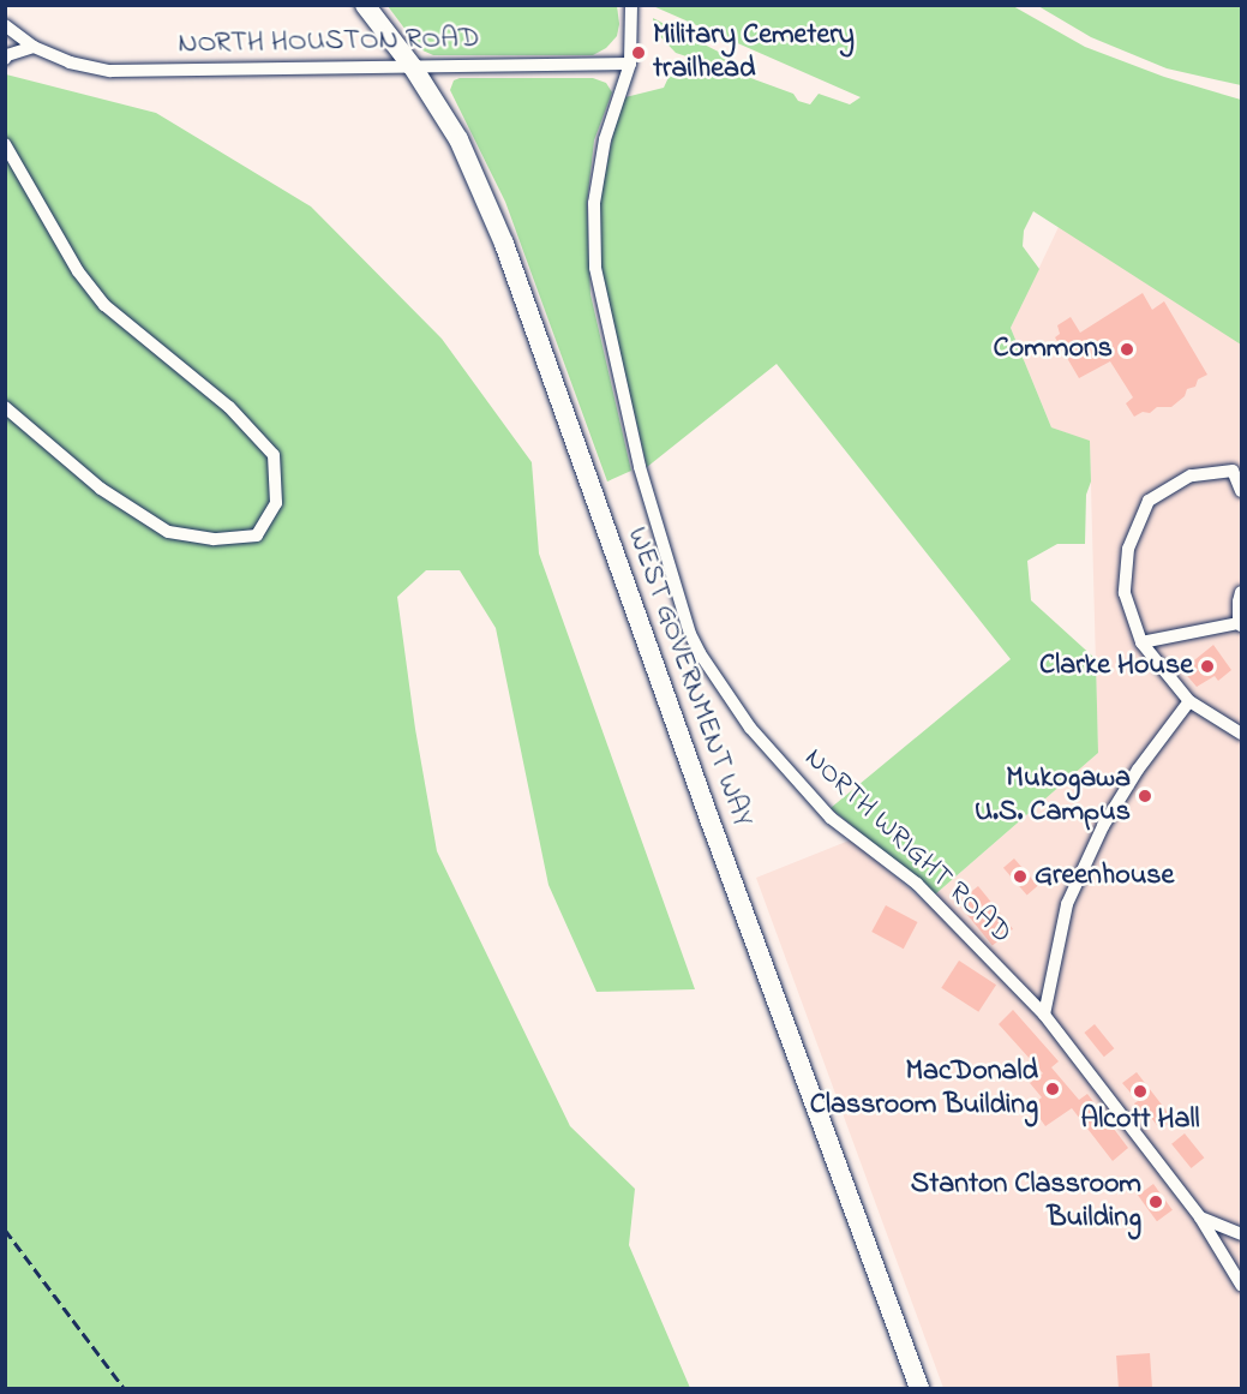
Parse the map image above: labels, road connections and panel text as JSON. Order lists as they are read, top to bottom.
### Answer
{
  "streets": {
    "main road": ["WEST GOVERNMENT WAY"],
    "street": ["NORTH HOUSTON ROAD", "NORTH WRIGHT ROAD"]
  },
  "crossings": [
    ["NORTH HOUSTON ROAD", "WEST GOVERNMENT WAY"],
    ["NORTH HOUSTON ROAD", "NORTH WRIGHT ROAD"]
  ],
  "places": [
    "Military Cemetery trailhead",
    "Commons",
    "Clarke House",
    "Mukogawa U.S. Campus",
    "Greenhouse",
    "MacDonald Classroom Building",
    "Alcott Hall",
    "Stanton Classroom Building"
  ]
}
